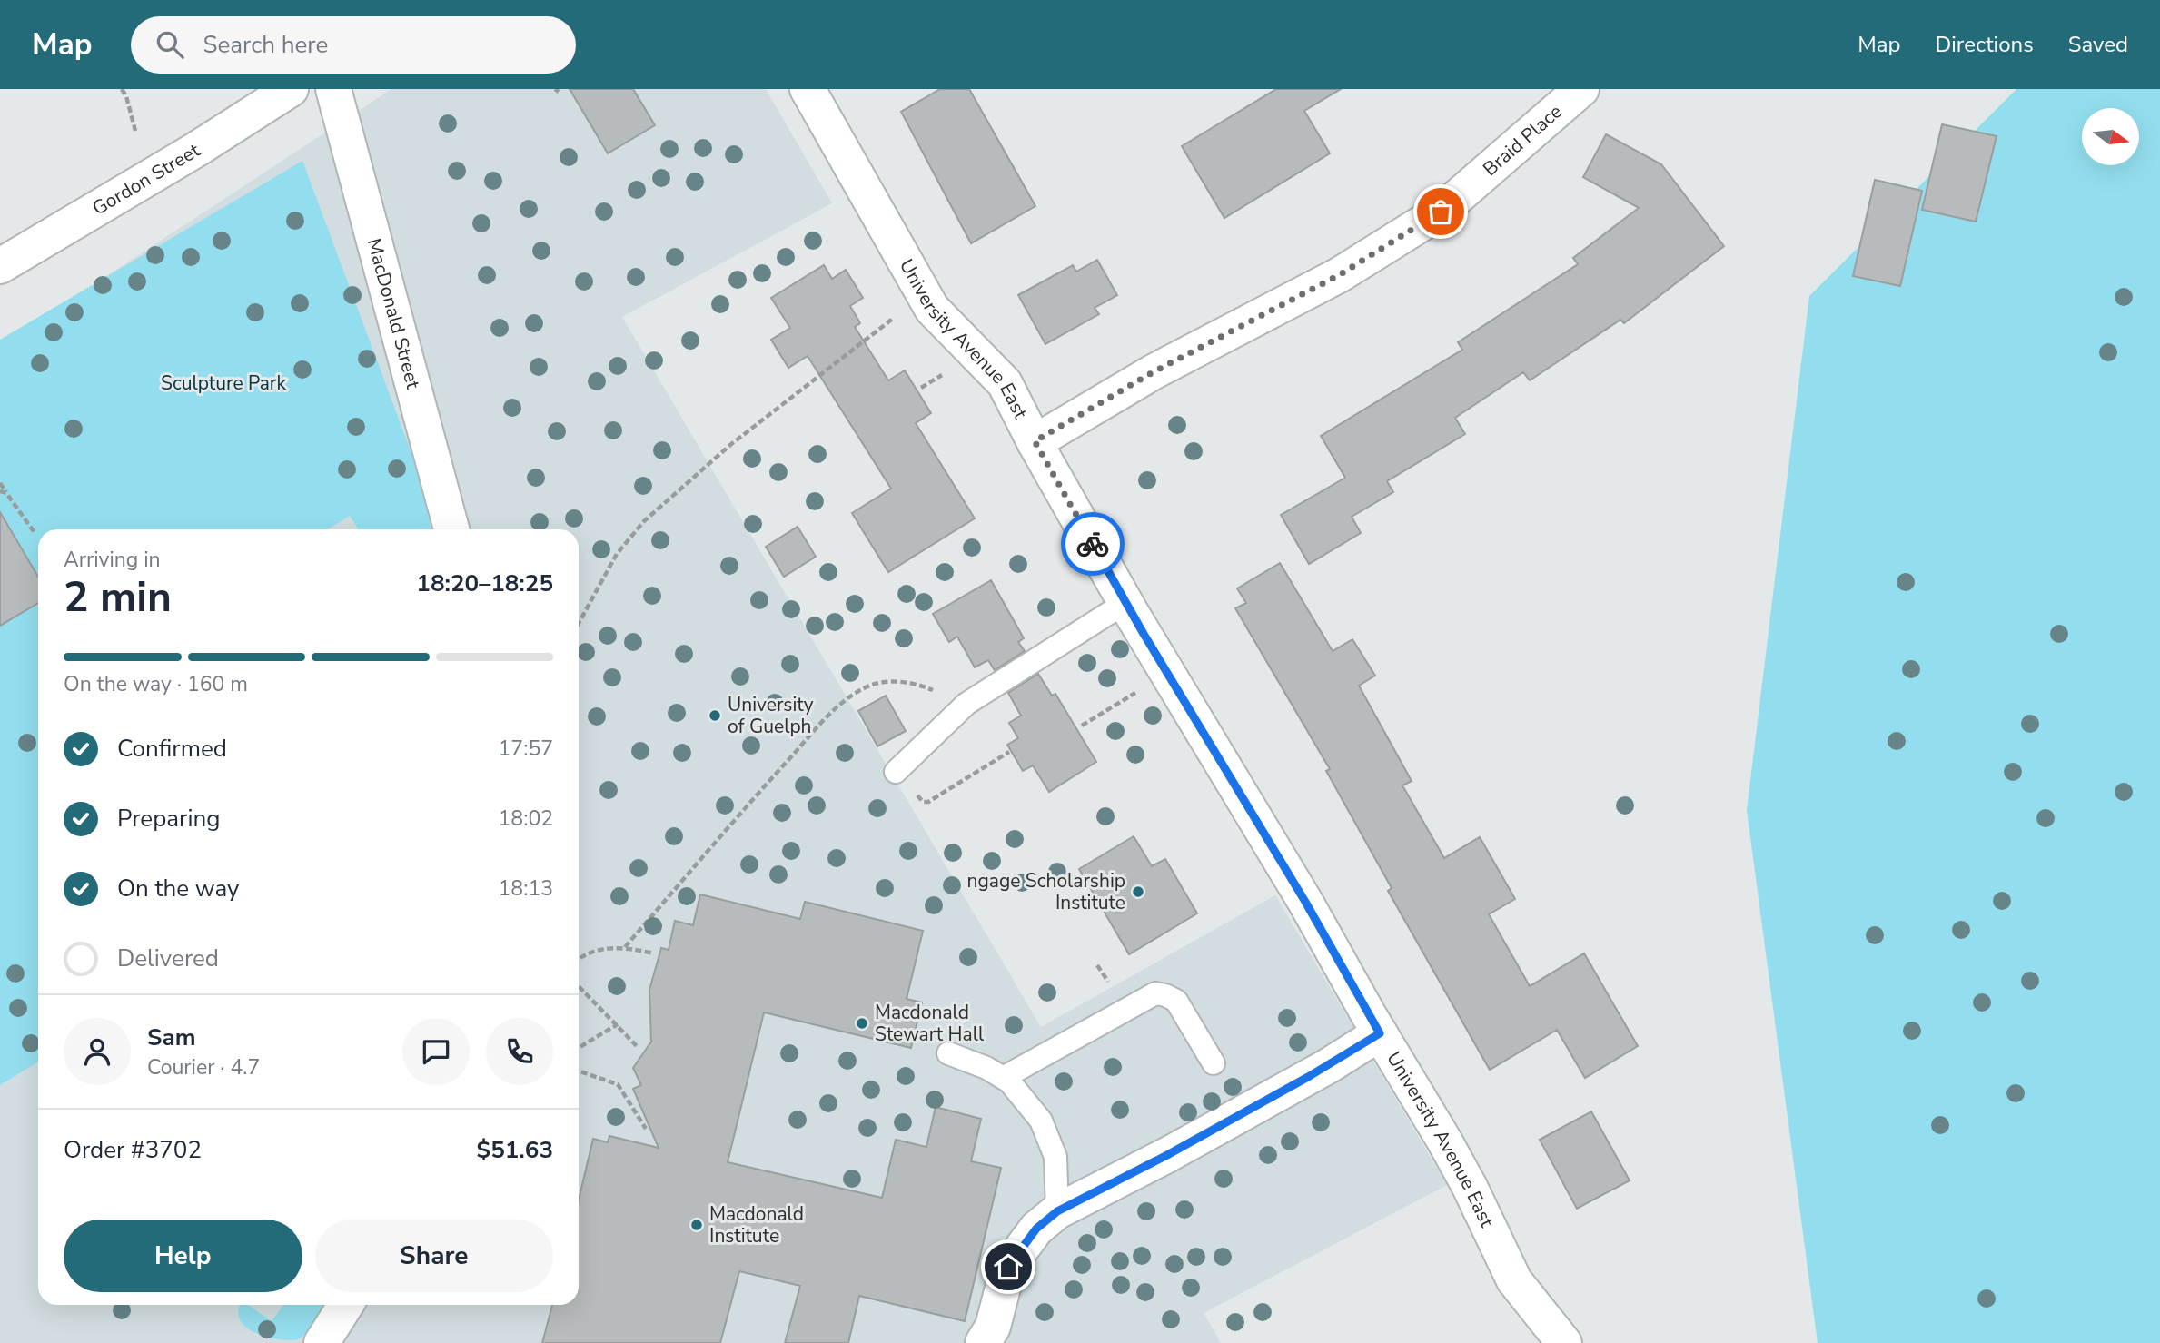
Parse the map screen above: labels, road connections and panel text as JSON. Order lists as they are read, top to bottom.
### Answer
{
  "streets": {
    "street": [
      "Braid Place",
      "Gordon Street",
      "MacDonald Street",
      "University Avenue East"
    ]
  },
  "crossings": [
    ["Braid Place", "University Avenue East"]
  ],
  "parks": ["Sculpture Park"],
  "places": [
    "University of Guelph",
    "ngage Scholarship Institute",
    "Macdonald Stewart Hall",
    "Macdonald Institute"
  ],
  "north": "right",
  "page": {
    "header": "Map",
    "search": "Search here",
    "nav": ["Map", "Directions", "Saved"],
    "heading": ["2 min", "Arriving in", "18:20–18:25"],
    "panel": [
      "Sam",
      "Courier · 4.7",
      "Order #3702",
      "$51.63"
    ],
    "bar": "On the way · 160 m",
    "list": [
      ["Confirmed", "17:57"],
      ["Preparing", "18:02"],
      ["On the way", "18:13"],
      "Delivered"
    ],
    "buttons": ["Help", "Share"]
  }
}
